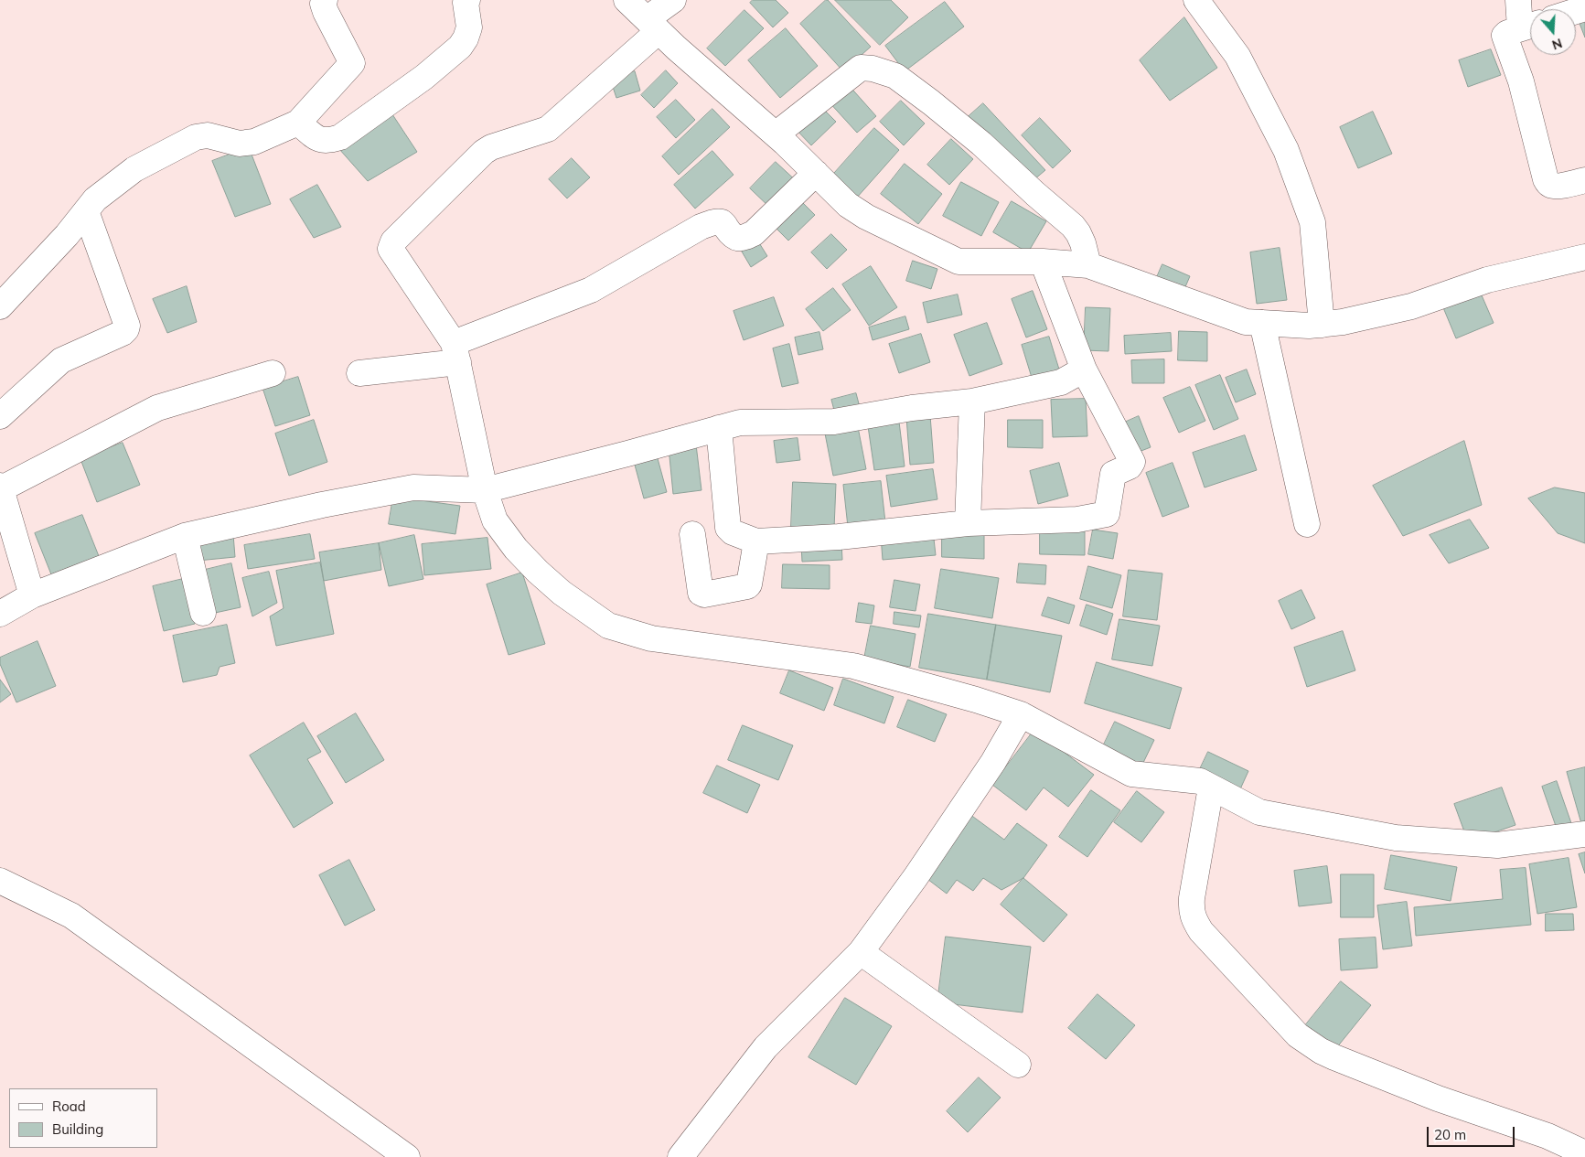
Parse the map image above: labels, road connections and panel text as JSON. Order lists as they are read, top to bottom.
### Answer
{
  "legend": ["Road", "Building"],
  "scale_bar": "20 m",
  "north": "bottom"
}
